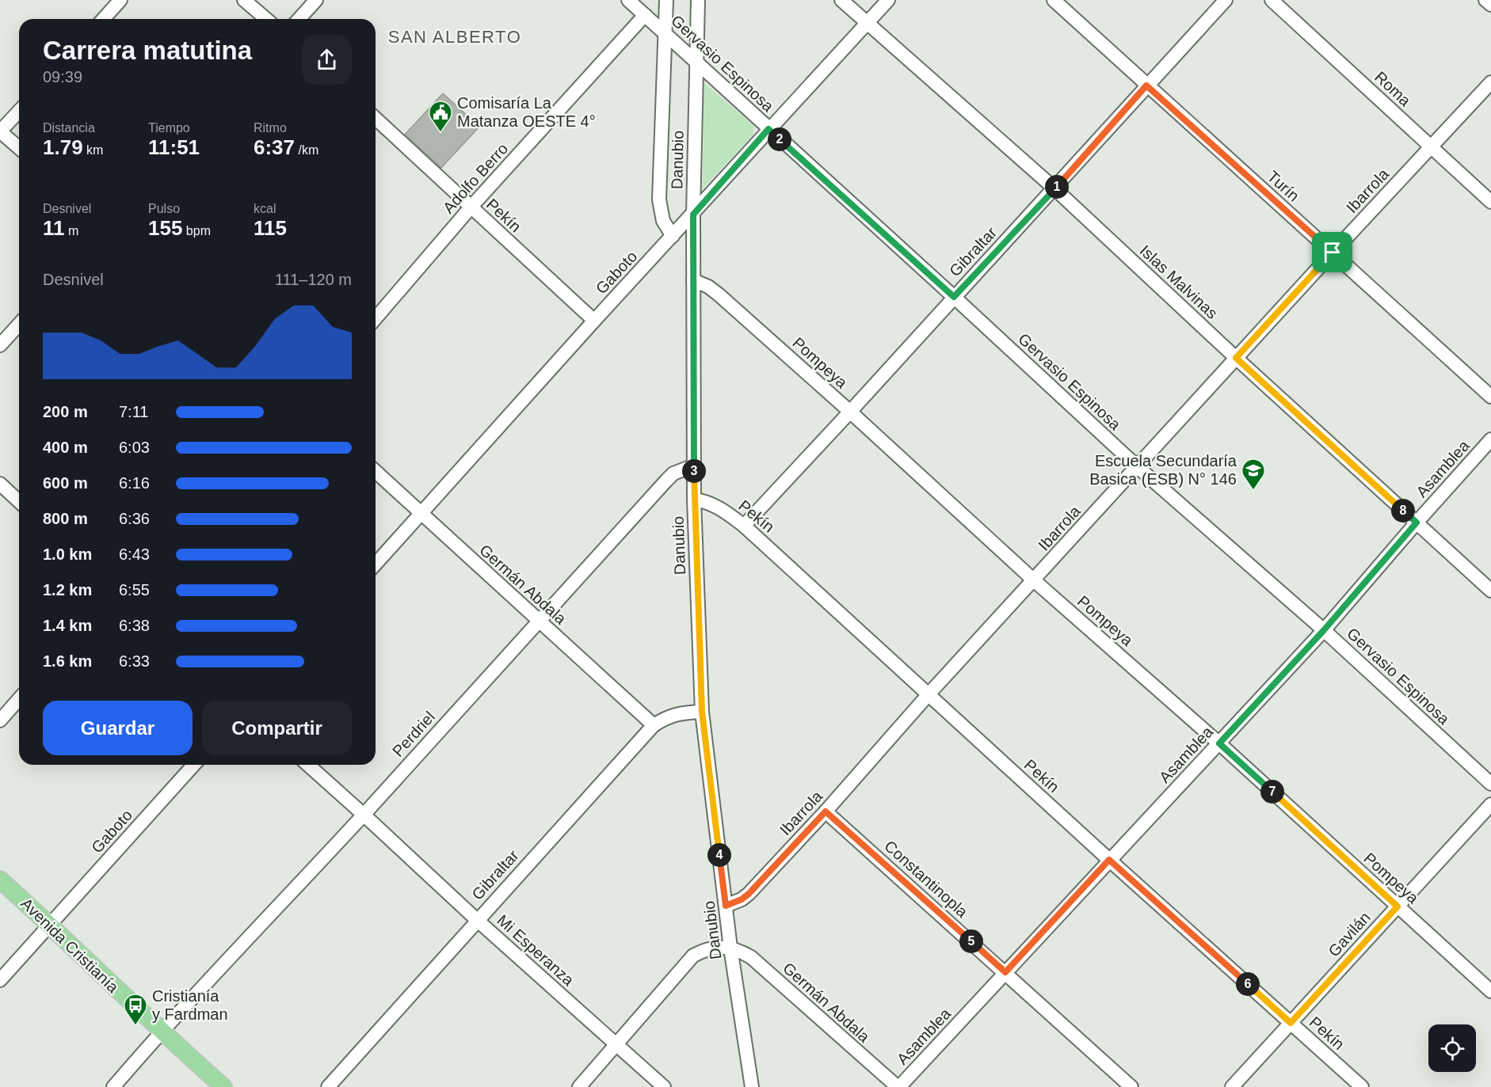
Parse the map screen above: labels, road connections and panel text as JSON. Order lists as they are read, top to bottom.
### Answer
{
  "streets": {
    "main road": ["Avenida Cristianía"],
    "street": [
      "Gervasio Espinosa",
      "Roma",
      "Danubio",
      "Adolfo Berro",
      "Turín",
      "Ibarrola",
      "Pekín",
      "Gibraltar",
      "Gaboto",
      "Islas Malvinas",
      "Pompeya",
      "Asamblea",
      "Germán Abdala",
      "Perdriel",
      "Constantinopla",
      "Gavilán",
      "Mi Esperanza"
    ]
  },
  "crossings": [
    ["Gervasio Espinosa", "Danubio"],
    ["Gervasio Espinosa", "Adolfo Berro"],
    ["Gervasio Espinosa", "Ibarrola"],
    ["Gervasio Espinosa", "Gibraltar"],
    ["Gervasio Espinosa", "Gaboto"],
    ["Gervasio Espinosa", "Asamblea"],
    ["Roma", "Ibarrola"],
    ["Danubio", "Ibarrola"],
    ["Danubio", "Pekín"],
    ["Danubio", "Gibraltar"],
    ["Danubio", "Gaboto"],
    ["Danubio", "Pompeya"],
    ["Danubio", "Germán Abdala"],
    ["Danubio", "Perdriel"],
    ["Adolfo Berro", "Pekín"],
    ["Turín", "Ibarrola"],
    ["Turín", "Gibraltar"],
    ["Ibarrola", "Pekín"],
    ["Ibarrola", "Islas Malvinas"],
    ["Ibarrola", "Pompeya"],
    ["Ibarrola", "Constantinopla"],
    ["Pekín", "Gibraltar"],
    ["Pekín", "Gaboto"],
    ["Pekín", "Asamblea"],
    ["Pekín", "Gavilán"],
    ["Gibraltar", "Islas Malvinas"],
    ["Gibraltar", "Pompeya"],
    ["Gibraltar", "Germán Abdala"],
    ["Gibraltar", "Mi Esperanza"],
    ["Gaboto", "Islas Malvinas"],
    ["Gaboto", "Germán Abdala"],
    ["Gaboto", "Avenida Cristianía"],
    ["Islas Malvinas", "Asamblea"],
    ["Pompeya", "Asamblea"],
    ["Pompeya", "Gavilán"],
    ["Asamblea", "Germán Abdala"],
    ["Asamblea", "Constantinopla"],
    ["Germán Abdala", "Perdriel"],
    ["Perdriel", "Avenida Cristianía"],
    ["Perdriel", "Mi Esperanza"]
  ],
  "districts": ["SAN ALBERTO"],
  "places": {
    "public building": ["Comisaría La Matanza OESTE 4°"],
    "school or university": ["Escuela Secundaría Basica (ESB) N° 146"],
    "bus stop": ["Cristianía y Fardman"]
  },
  "page": {
    "heading": ["Carrera matutina", "09:39"],
    "stats": [
      ["Distancia", "1.79 km"],
      ["Tiempo", "11:51"],
      ["Ritmo", "6:37 /km"],
      ["Desnivel", "11 m"],
      ["Pulso", "155 bpm"],
      ["kcal", "115"]
    ],
    "pins": [
      "2",
      "1",
      "3",
      "8",
      "7",
      "4",
      "5",
      "6"
    ],
    "chart": ["Desnivel", "111–120 m"],
    "list": [
      {
        "name": "200 m",
        "note": "7:11"
      },
      {
        "name": "400 m",
        "note": "6:03"
      },
      {
        "name": "600 m",
        "note": "6:16"
      },
      {
        "name": "800 m",
        "note": "6:36"
      },
      {
        "name": "1.0 km",
        "note": "6:43"
      },
      {
        "name": "1.2 km",
        "note": "6:55"
      },
      {
        "name": "1.4 km",
        "note": "6:38"
      },
      {
        "name": "1.6 km",
        "note": "6:33"
      }
    ],
    "buttons": ["Guardar", "Compartir"]
  }
}
